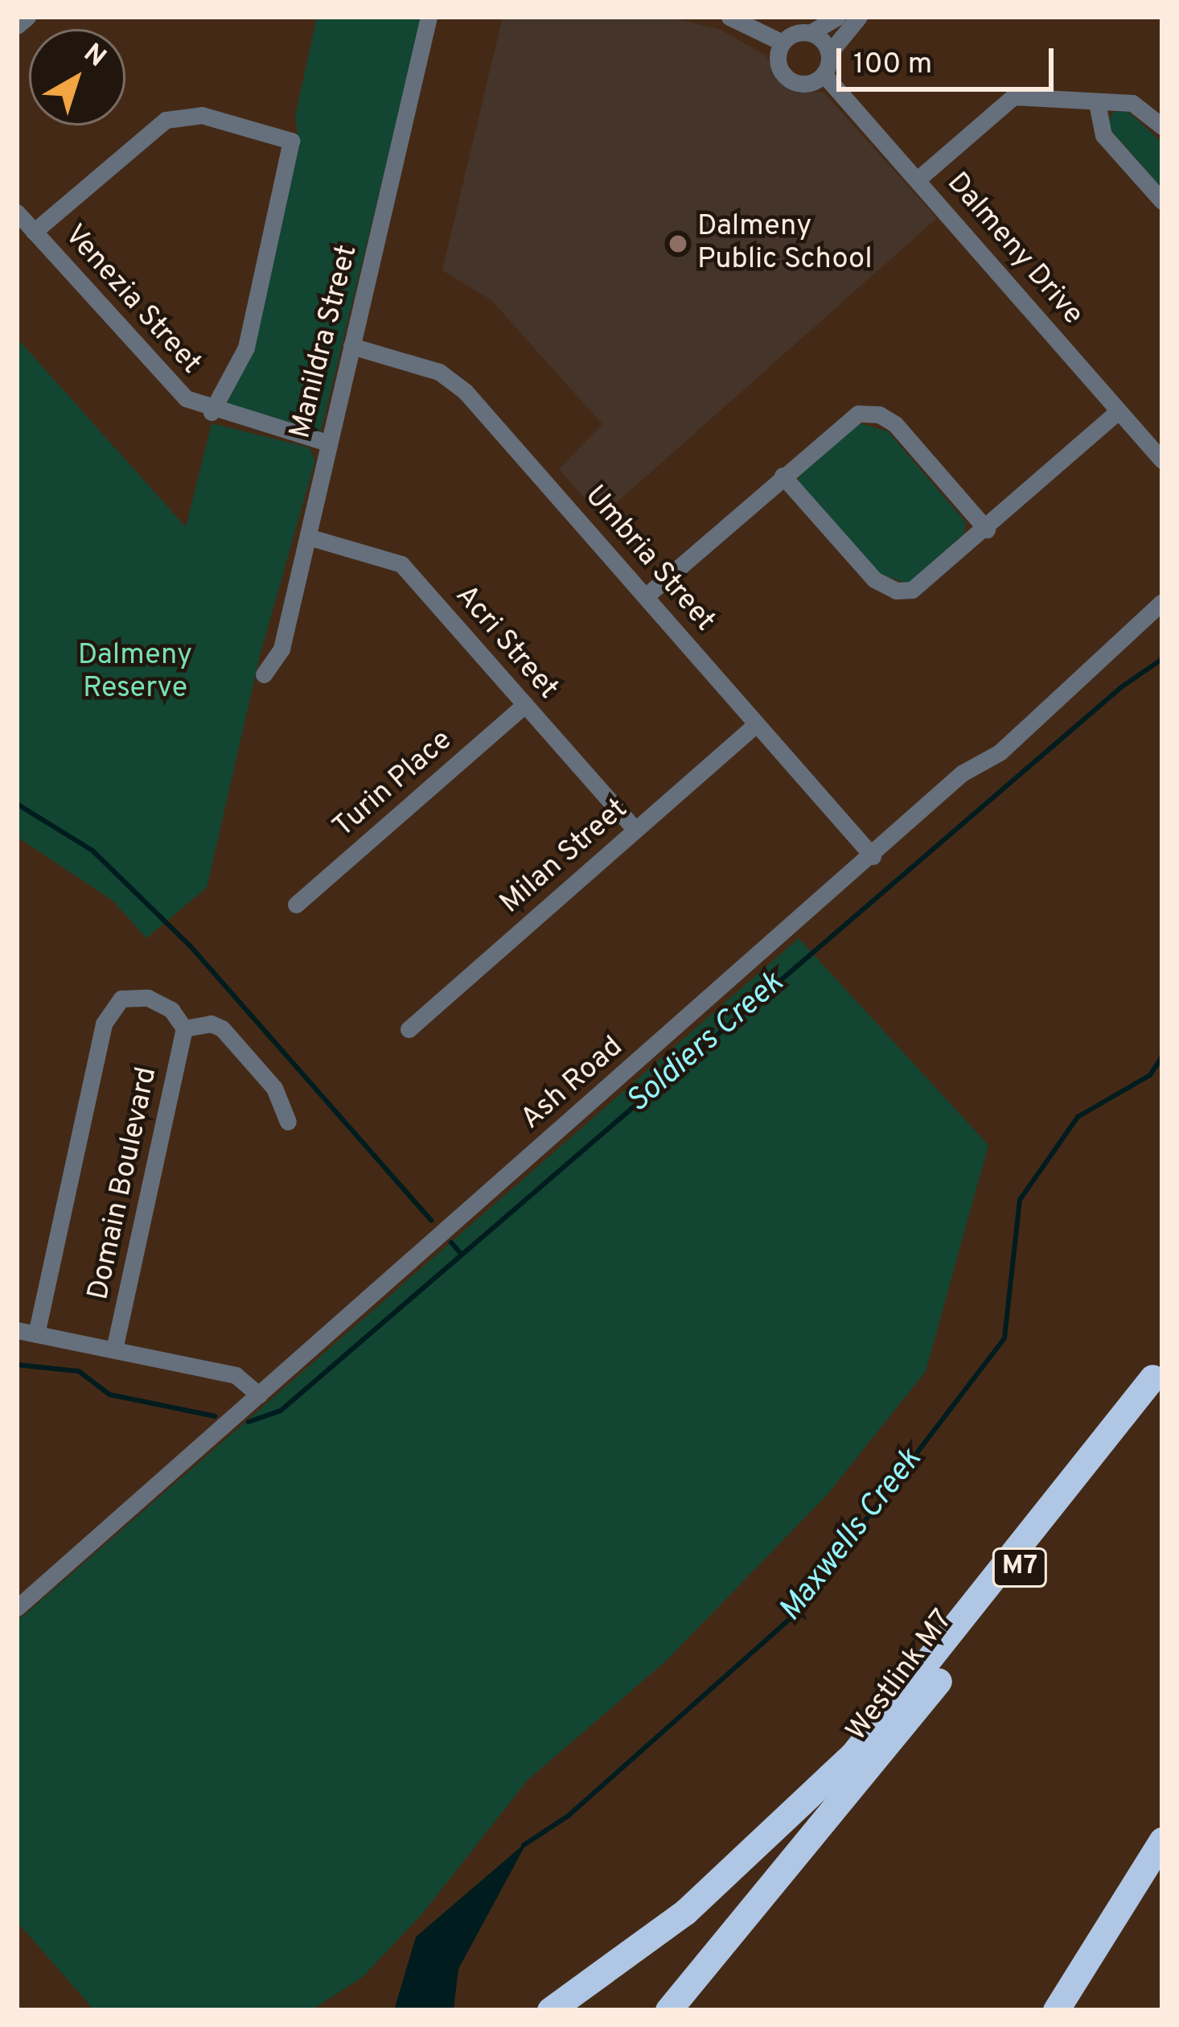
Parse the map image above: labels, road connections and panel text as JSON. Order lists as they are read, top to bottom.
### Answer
{
  "streets": {
    "highway": ["M7", "Westlink M7"],
    "street": [
      "Dalmeny Drive",
      "Venezia Street",
      "Manildra Street",
      "Umbria Street",
      "Acri Street",
      "Turin Place",
      "Milan Street",
      "Ash Road",
      "Domain Boulevard"
    ]
  },
  "crossings": [
    ["Venezia Street", "Manildra Street"],
    ["Manildra Street", "Umbria Street"],
    ["Manildra Street", "Acri Street"],
    ["Umbria Street", "Milan Street"],
    ["Umbria Street", "Ash Road"],
    ["Acri Street", "Turin Place"],
    ["Acri Street", "Milan Street"]
  ],
  "water": ["Soldiers Creek", "Maxwells Creek"],
  "parks": ["Dalmeny Reserve"],
  "places": ["Dalmeny Public School"],
  "scale_bar": "100 m",
  "north": "top right"
}
